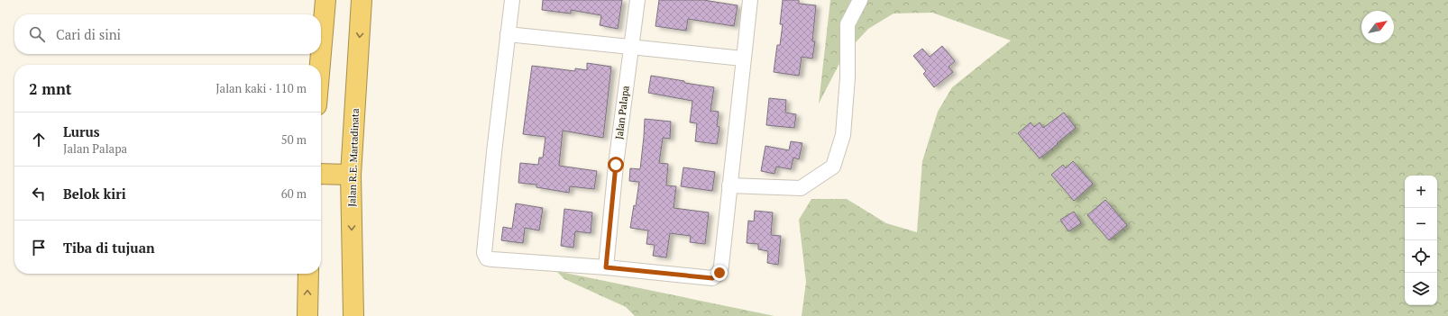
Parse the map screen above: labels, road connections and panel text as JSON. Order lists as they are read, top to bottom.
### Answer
{
  "streets": {
    "highway": ["Jalan R.E. Martadinata"],
    "street": ["Jalan Palapa"]
  },
  "north": "top right",
  "page": {
    "search": "Cari di sini",
    "heading": ["2 mnt", "Jalan kaki · 110 m"],
    "list": [
      ["Lurus", "Jalan Palapa", "50 m"],
      ["Belok kiri", "60 m"],
      "Tiba di tujuan"
    ],
    "map_buttons": ["+", "−"]
  }
}
